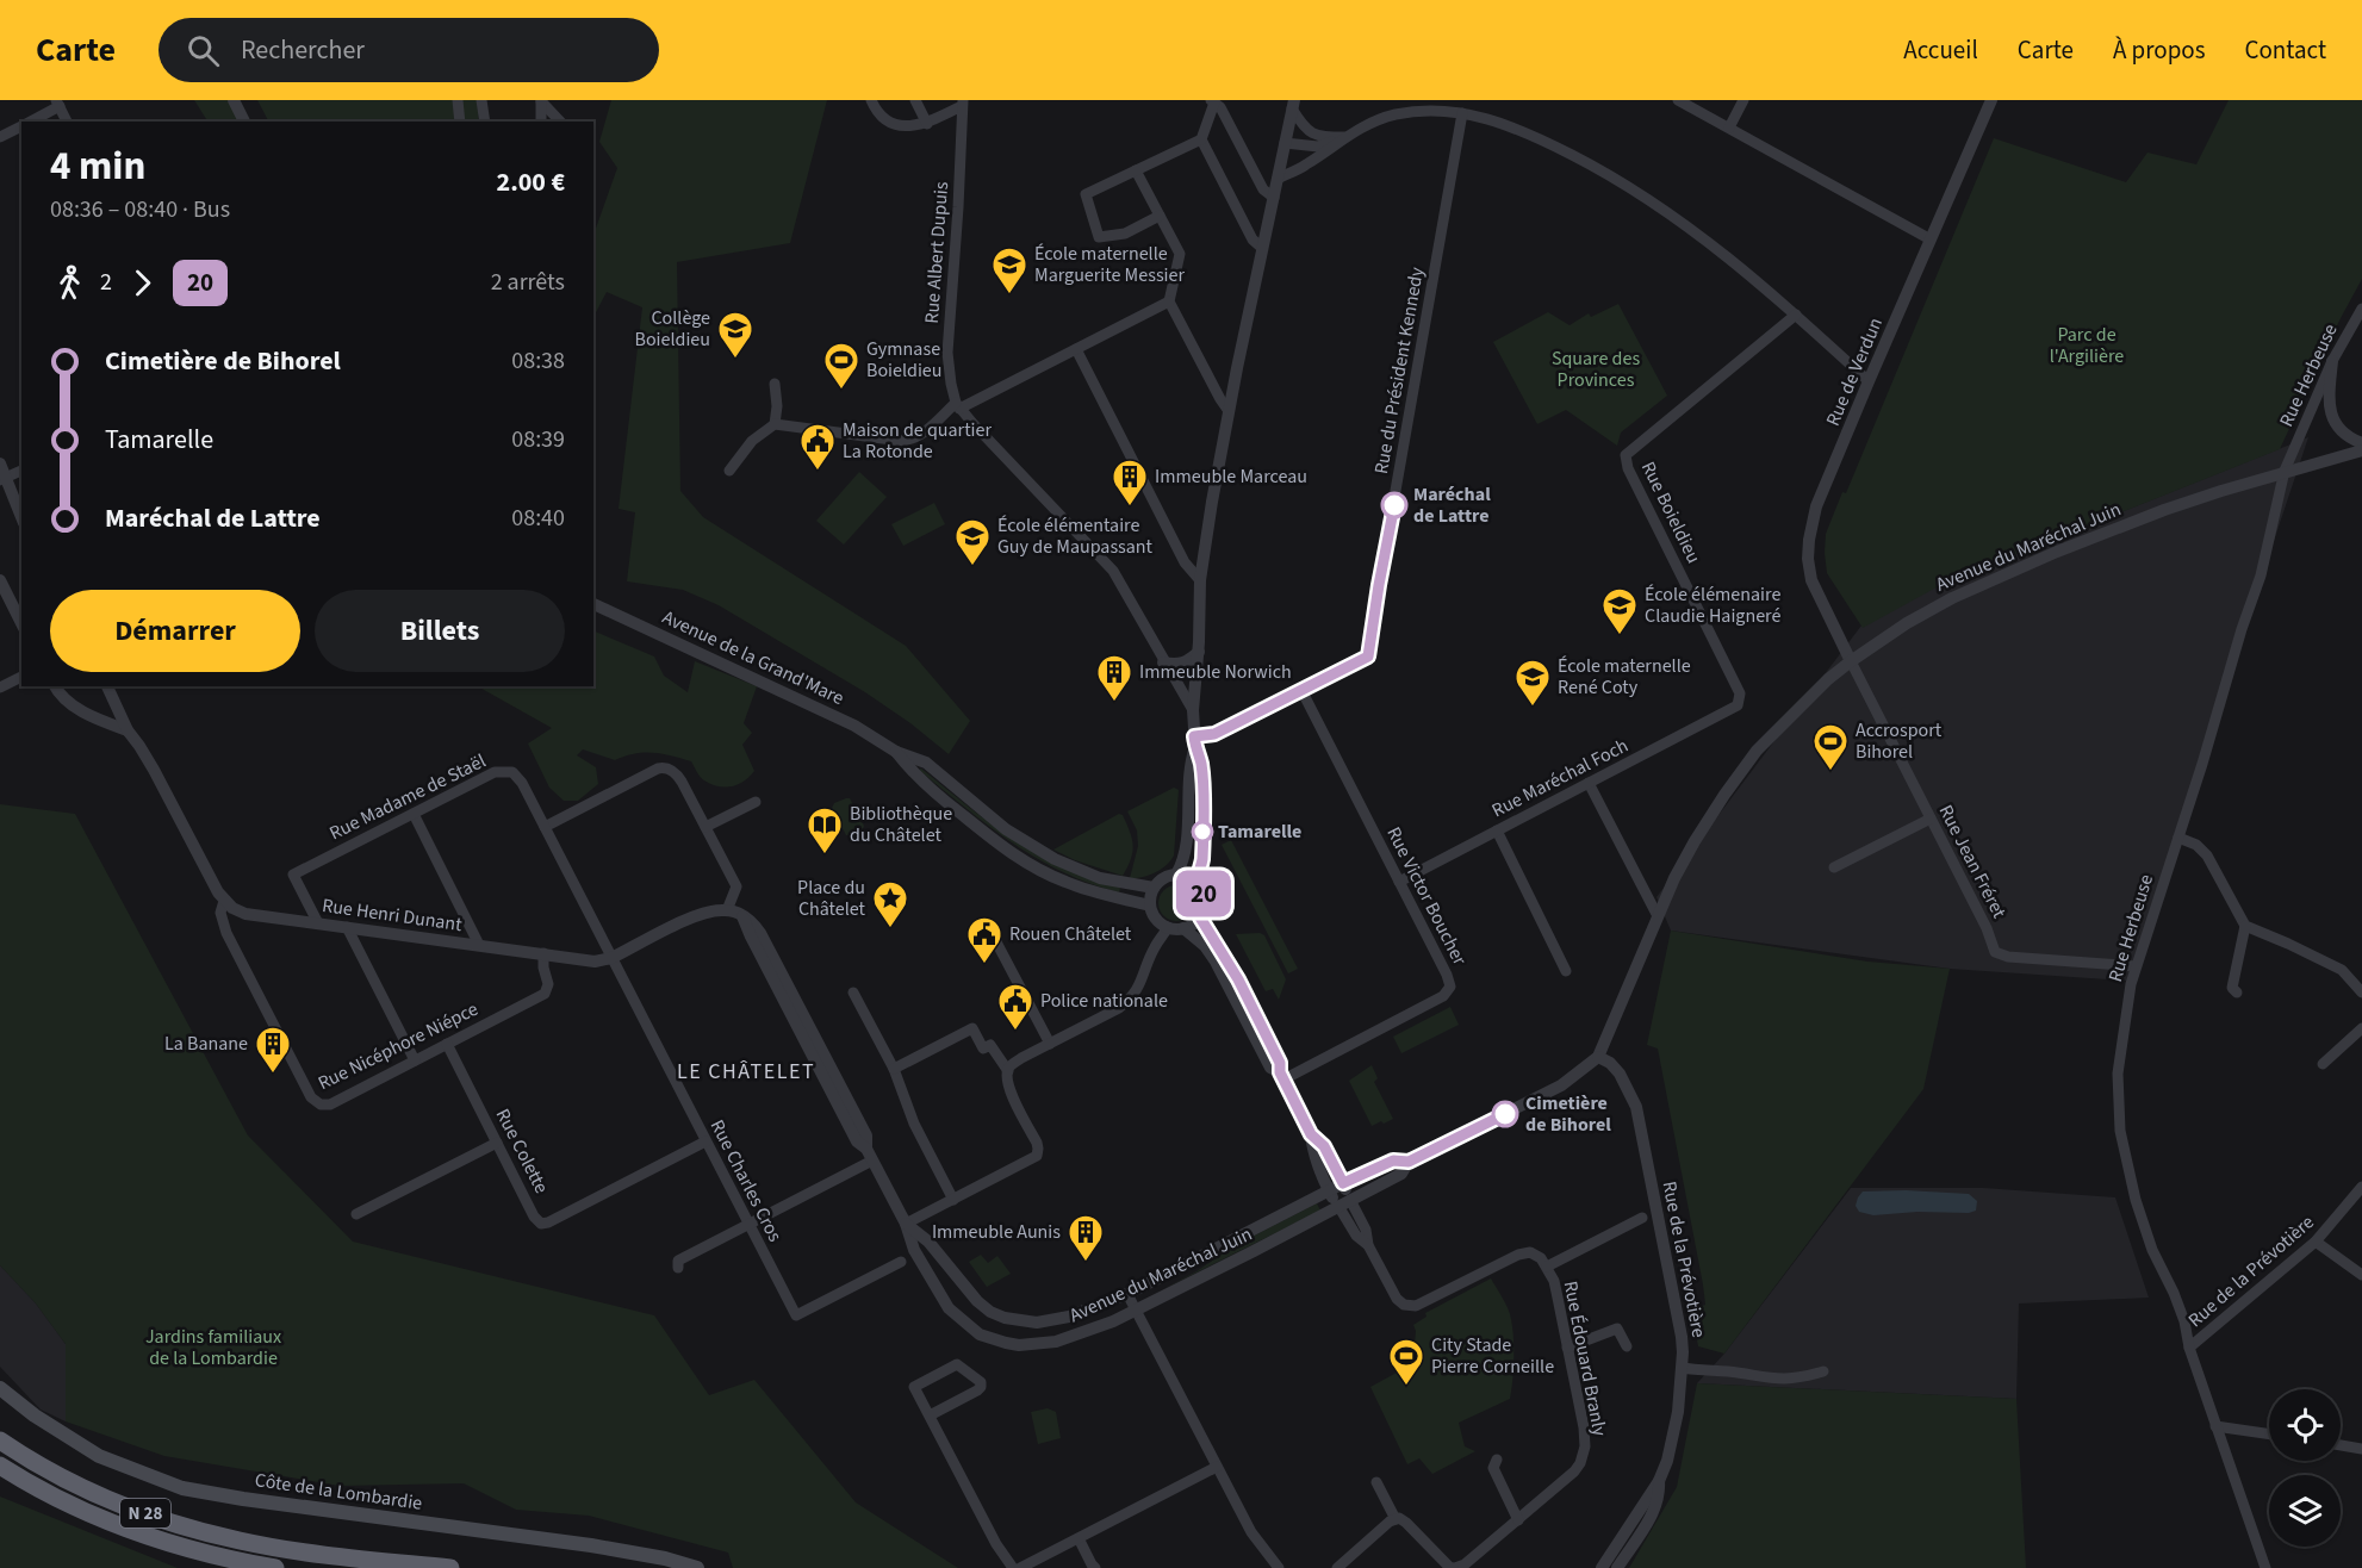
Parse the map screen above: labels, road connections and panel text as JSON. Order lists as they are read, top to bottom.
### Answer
{
  "streets": {
    "highway": ["N 28"],
    "main road": ["Côte de la Lombardie"],
    "street": [
      "Rue Albert Dupuis",
      "Rue du Président Kennedy",
      "Rue de Verdun",
      "Rue Herbeuse",
      "Rue Boieldieu",
      "Avenue du Maréchal Juin",
      "Avenue de la Grand'Mare",
      "Rue Maréchal Foch",
      "Rue Madame de Staël",
      "Rue Jean Fréret",
      "Rue Victor Boucher",
      "Rue Henri Dunant",
      "Rue Nicéphore Niépce",
      "Rue Colette",
      "Rue Charles Cros",
      "Rue de la Prévotière",
      "Rue Édouard Branly"
    ]
  },
  "crossings": [
    ["Rue du Président Kennedy", "Rue Victor Boucher"],
    ["Rue de Verdun", "Avenue du Maréchal Juin"],
    ["Rue de Verdun", "Rue Jean Fréret"],
    ["Rue Herbeuse", "Avenue du Maréchal Juin"],
    ["Rue Herbeuse", "Rue Jean Fréret"],
    ["Rue Herbeuse", "Rue de la Prévotière"],
    ["Rue Boieldieu", "Rue Maréchal Foch"],
    ["Avenue du Maréchal Juin", "Rue Jean Fréret"],
    ["Avenue du Maréchal Juin", "Rue de la Prévotière"],
    ["Rue Maréchal Foch", "Rue Victor Boucher"],
    ["Rue Madame de Staël", "Rue Henri Dunant"],
    ["Rue Madame de Staël", "Rue Charles Cros"],
    ["Rue Henri Dunant", "Rue Nicéphore Niépce"],
    ["Rue Henri Dunant", "Rue Charles Cros"],
    ["Rue Nicéphore Niépce", "Rue Colette"],
    ["Rue Colette", "Rue Charles Cros"]
  ],
  "districts": ["LE CHÂTELET"],
  "parks": ["Parc de l'Argilière", "Square des Provinces", "Jardins familiaux de la Lombardie"],
  "places": {
    "school or university": [
      "École maternelle Marguerite Messier",
      "Collège Boieldieu",
      "École élémentaire Guy de Maupassant",
      "École élémenaire Claudie Haigneré",
      "École maternelle René Coty"
    ],
    "sports": ["Gymnase Boieldieu", "Accrosport Bihorel", "City Stade Pierre Corneille"],
    "public building": ["Maison de quartier La Rotonde", "Rouen Châtelet", "Police nationale"],
    "other": ["Maréchal de Lattre", "Tamarelle", "Cimetière de Bihorel"],
    "building": [
      "Immeuble Marceau",
      "Immeuble Norwich",
      "La Banane",
      "Immeuble Aunis"
    ],
    "library": ["Bibliothèque du Châtelet"],
    "place": ["Place du Châtelet"]
  },
  "lines": ["bus line 20"],
  "page": {
    "header": "Carte",
    "search": "Rechercher",
    "nav": [
      "Accueil",
      "Carte",
      "À propos",
      "Contact"
    ],
    "on_map": "20",
    "heading": ["4 min", "08:36 – 08:40 · Bus", "2.00 €"],
    "legs": ["2", "20", "2 arrêts"],
    "list": [
      {
        "name": "Cimetière de Bihorel",
        "value": "08:38"
      },
      {
        "name": "Tamarelle",
        "value": "08:39"
      },
      {
        "name": "Maréchal de Lattre",
        "value": "08:40"
      }
    ],
    "buttons": ["Démarrer", "Billets"]
  }
}
